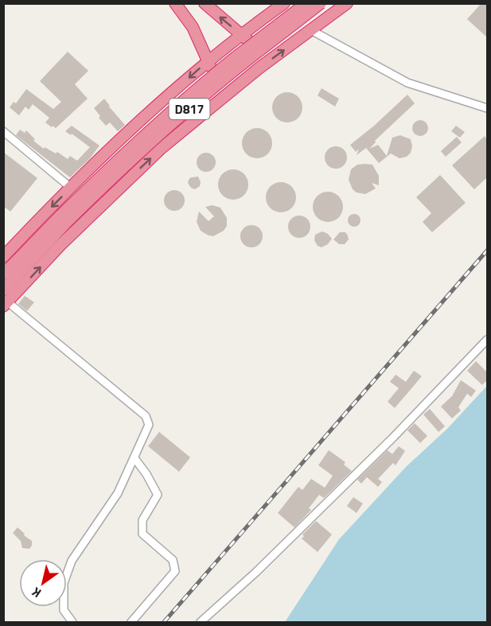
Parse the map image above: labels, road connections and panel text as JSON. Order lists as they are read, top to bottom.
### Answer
{
  "streets": {
    "highway": ["D817"]
  },
  "north": "bottom left"
}
